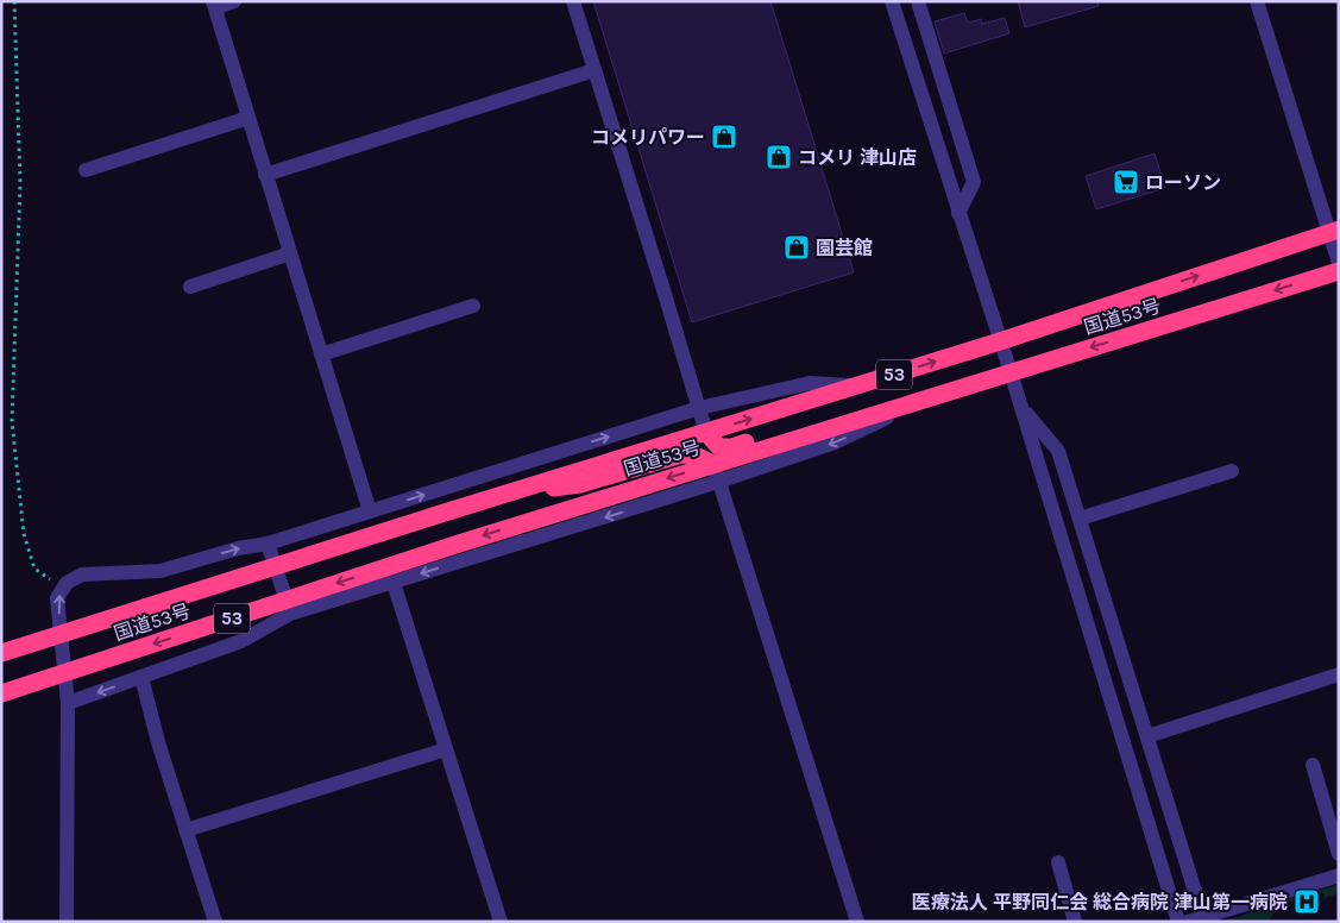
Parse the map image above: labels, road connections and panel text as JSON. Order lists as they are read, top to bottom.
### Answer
{
  "streets": {
    "highway": ["国道53号", "53"]
  },
  "places": {
    "shop": ["コメリパワー", "コメリ 津山店", "園芸館"],
    "supermarket": ["ローソン"],
    "hospital": ["医療法人 平野同仁会 総合病院 津山第一病院"]
  }
}
